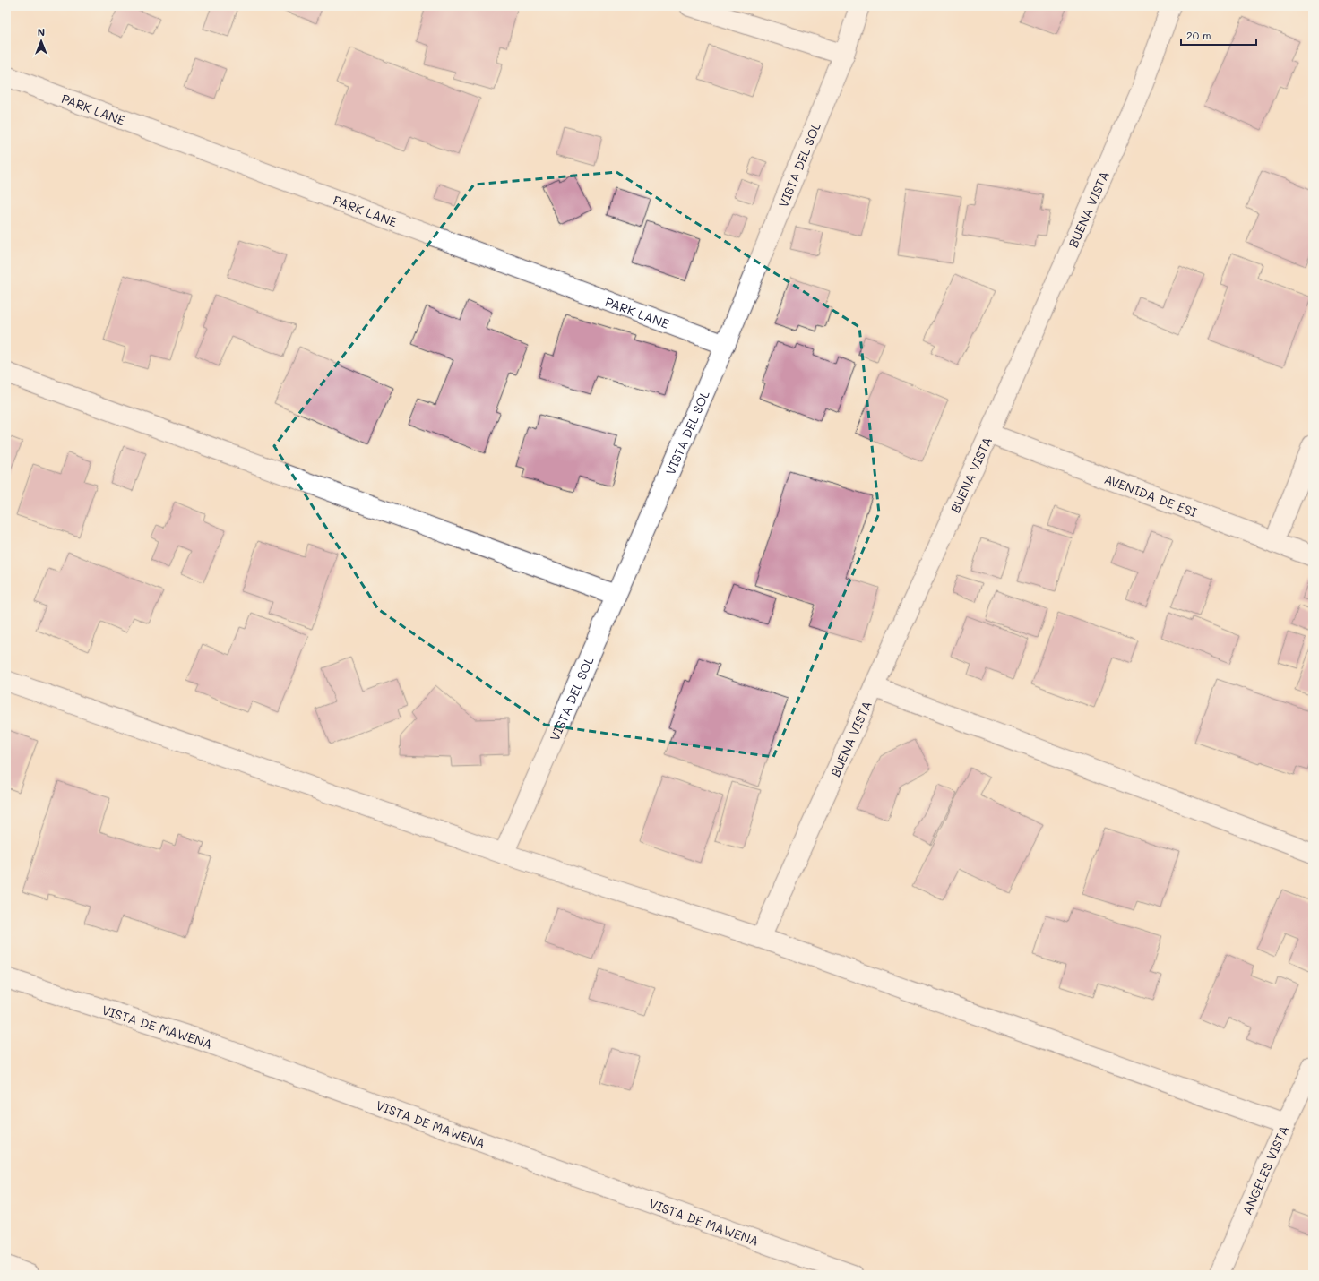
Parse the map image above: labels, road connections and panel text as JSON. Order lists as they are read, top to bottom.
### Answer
{
  "streets": {
    "street": [
      "PARK LANE",
      "VISTA DEL SOL",
      "BUENA VISTA",
      "AVENIDA DE ESI",
      "VISTA DE MAWENA",
      "ANGELES VISTA"
    ]
  },
  "crossings": [
    ["PARK LANE", "VISTA DEL SOL"],
    ["BUENA VISTA", "AVENIDA DE ESI"]
  ],
  "scale_bar": "20 m",
  "north": "top"
}
